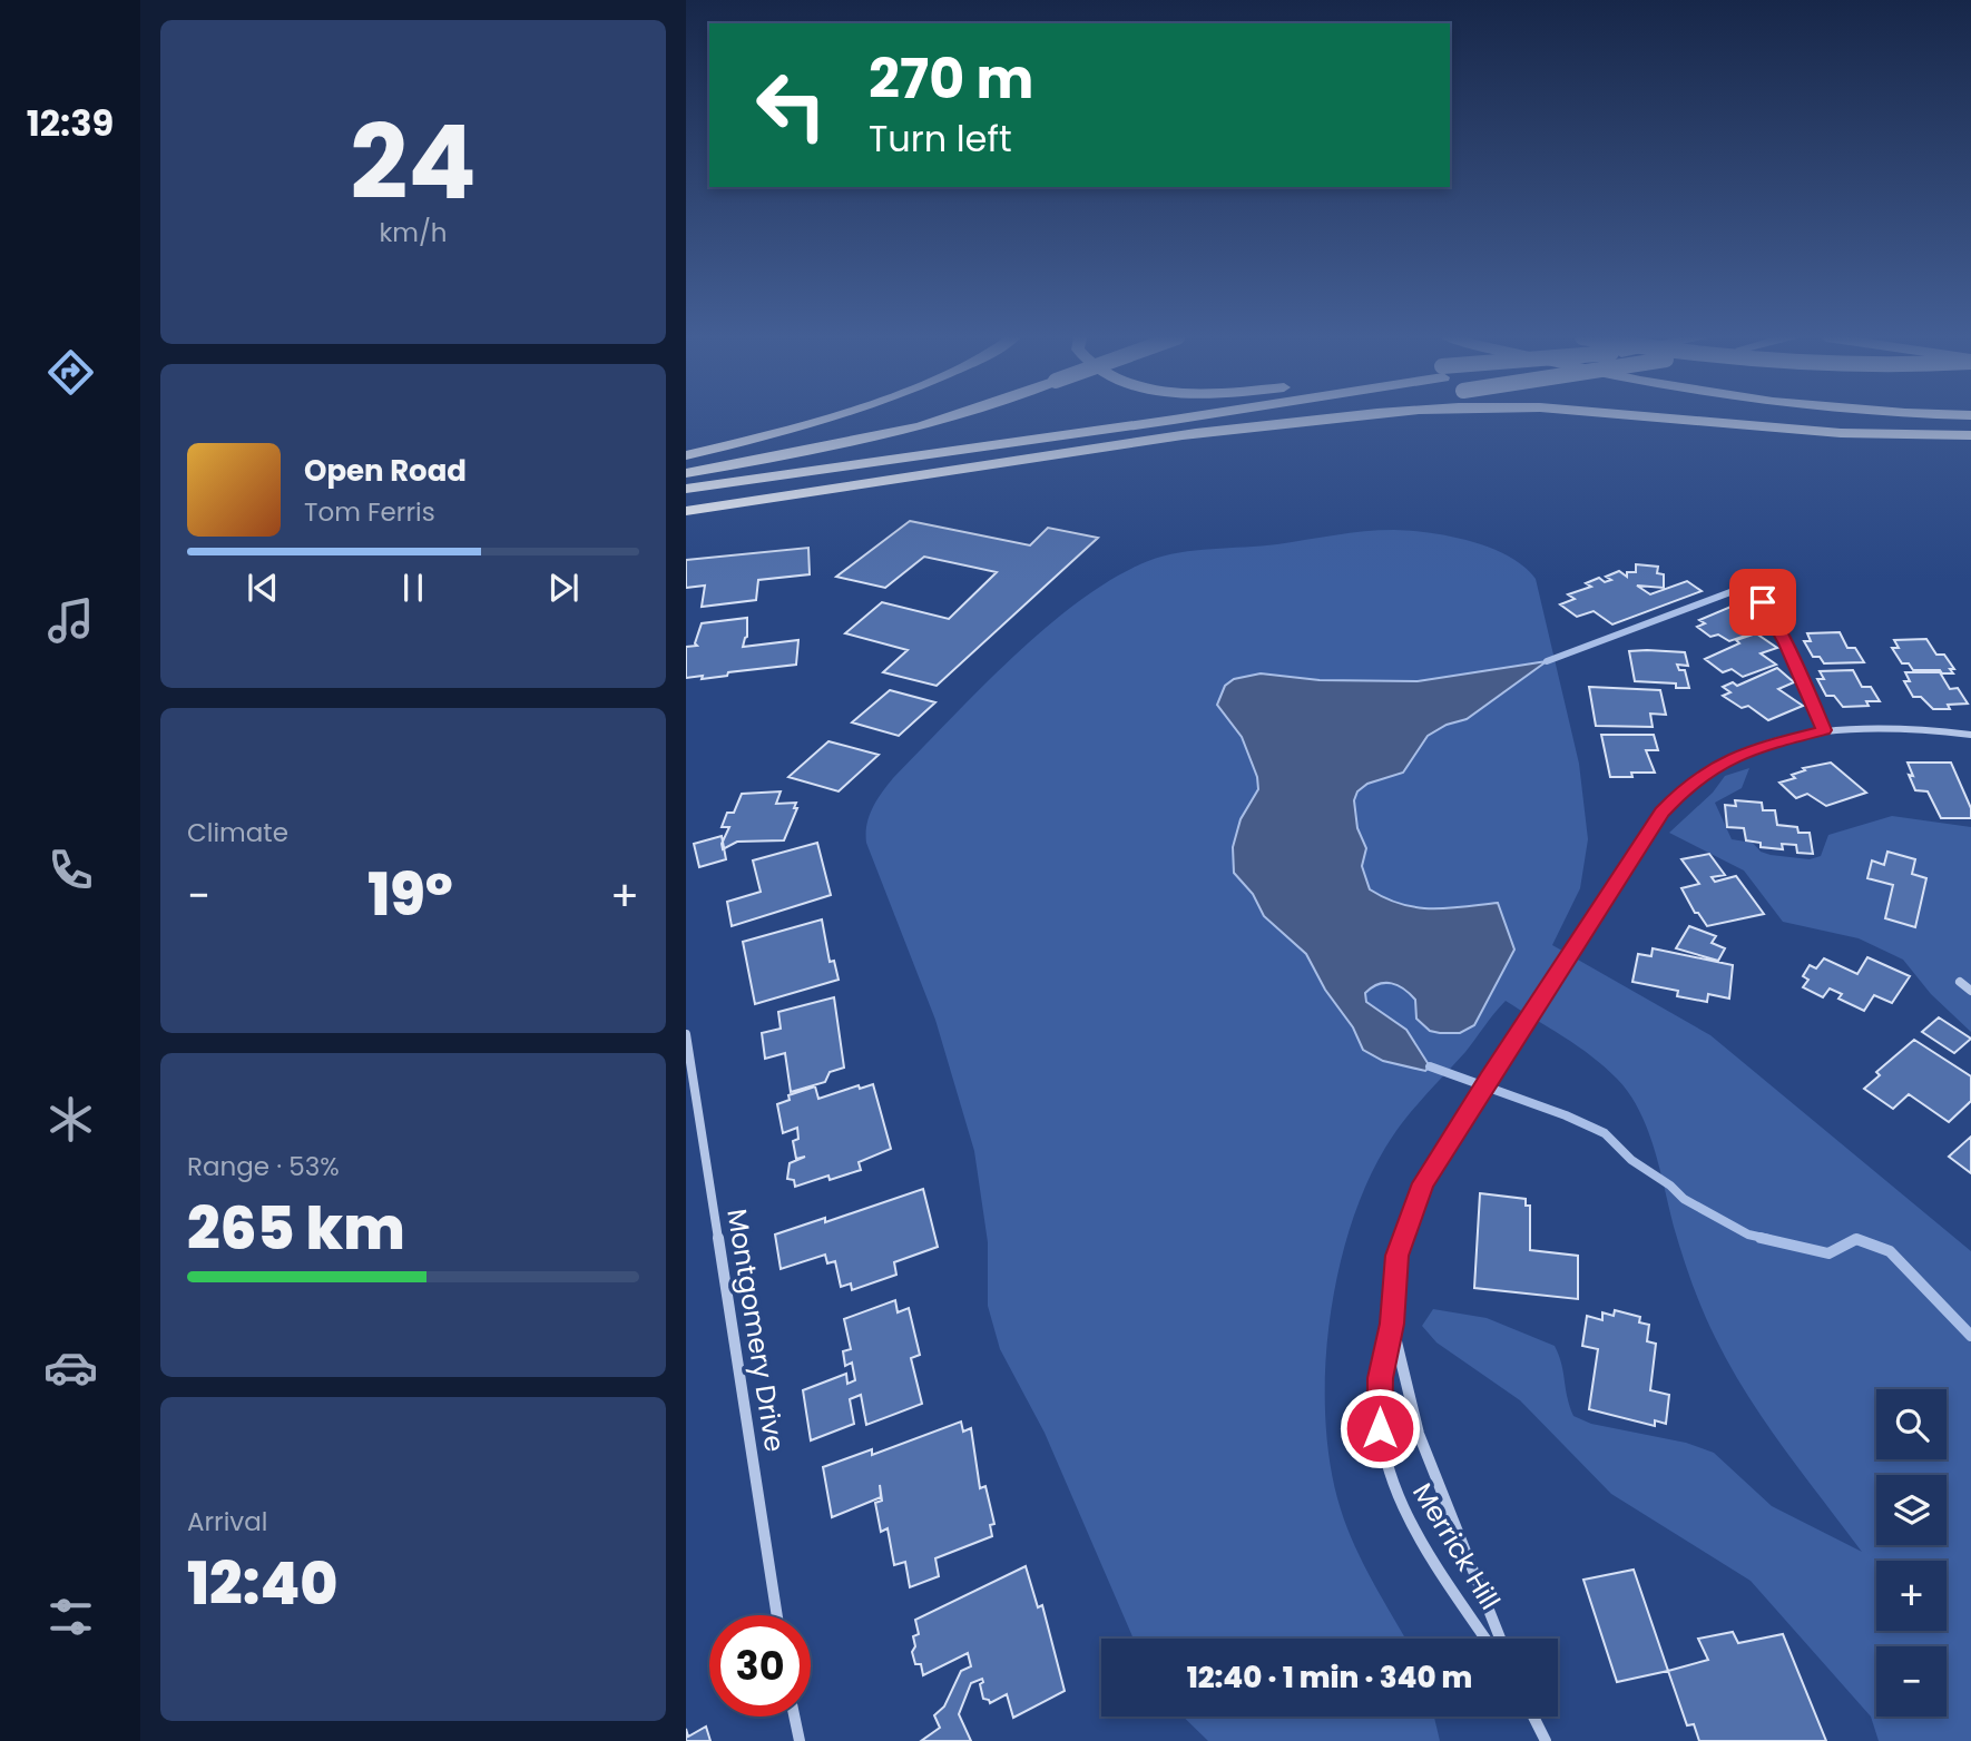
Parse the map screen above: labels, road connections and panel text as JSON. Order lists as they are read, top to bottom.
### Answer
{
  "streets": {
    "street": ["Montgomery Drive", "Merrick Hill"]
  },
  "page": {
    "tabs": "12:39",
    "tile": [
      ["24", "km/h"],
      "Climate",
      ["Range · 53%", "265 km"],
      ["Arrival", "12:40"]
    ],
    "turn": ["270 m", "Turn left"],
    "song": ["Open Road", "Tom Ferris"],
    "heat": ["−", "19°", "+"],
    "map_buttons": ["+", "−"],
    "limit": "30",
    "trip": "12:40 · 1 min · 340 m"
  }
}
